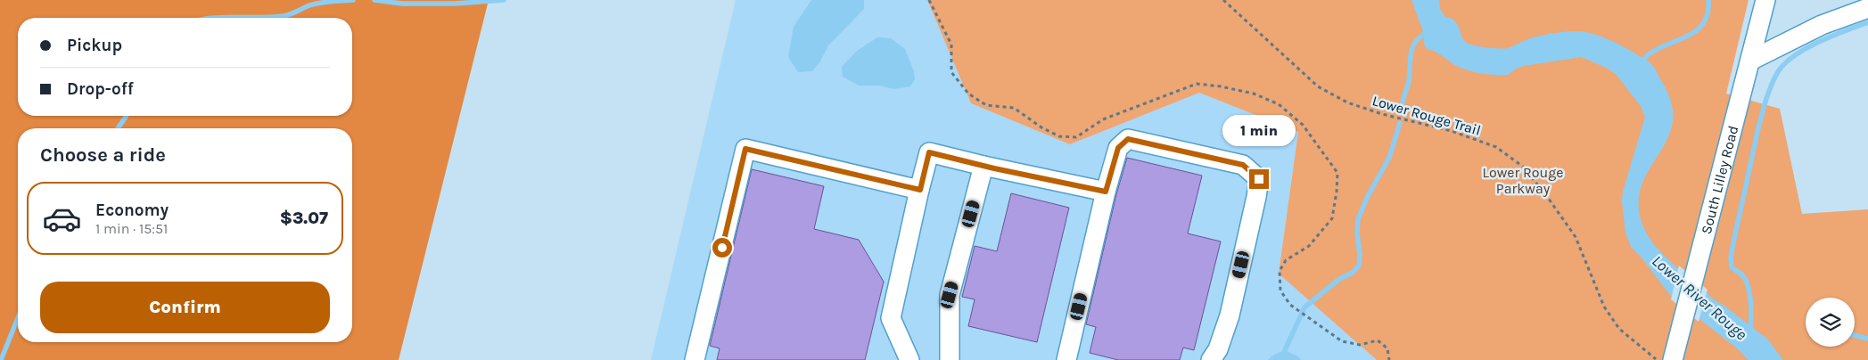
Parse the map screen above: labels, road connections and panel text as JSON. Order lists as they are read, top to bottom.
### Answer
{
  "streets": {
    "street": ["South Lilley Road"],
    "path": ["Lower Rouge Trail"]
  },
  "water": ["Lower River Rouge"],
  "parks": ["Lower Rouge Parkway"],
  "page": {
    "banner": ["Pickup", "Drop-off"],
    "bubble": "1 min",
    "heading": "Choose a ride",
    "list": [
      {
        "name": "Economy",
        "note": "1 min · 15:51",
        "value": "$3.07"
      }
    ],
    "buttons": "Confirm"
  }
}
